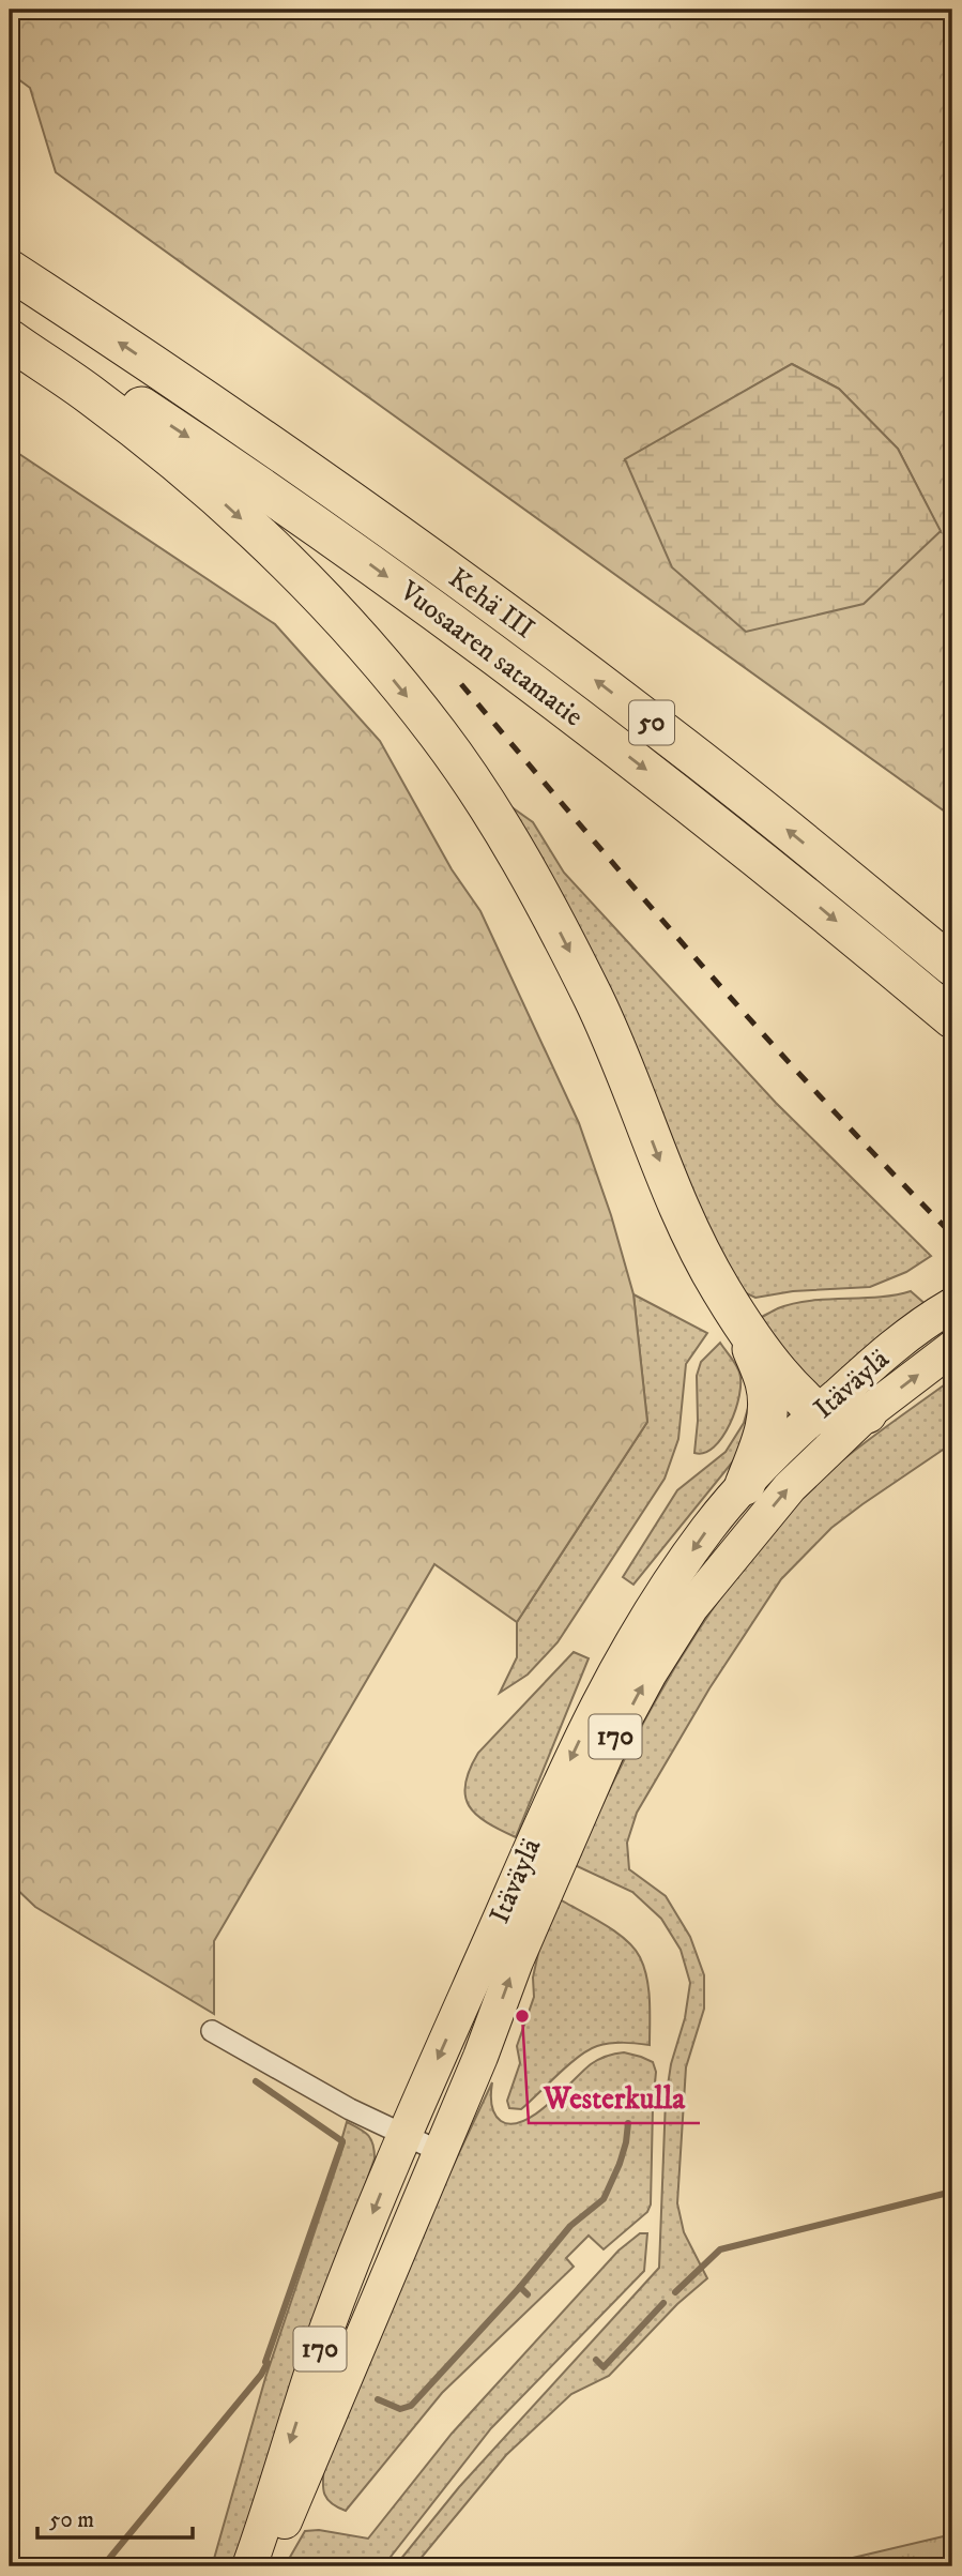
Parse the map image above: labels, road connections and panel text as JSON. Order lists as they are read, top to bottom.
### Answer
{
  "streets": {
    "highway": ["Kehä III", "Vuosaaren satamatie", "50"],
    "main road": ["Itäväylä", "170"]
  },
  "places": ["Westerkulla"],
  "scale_bar": "50 m"
}
